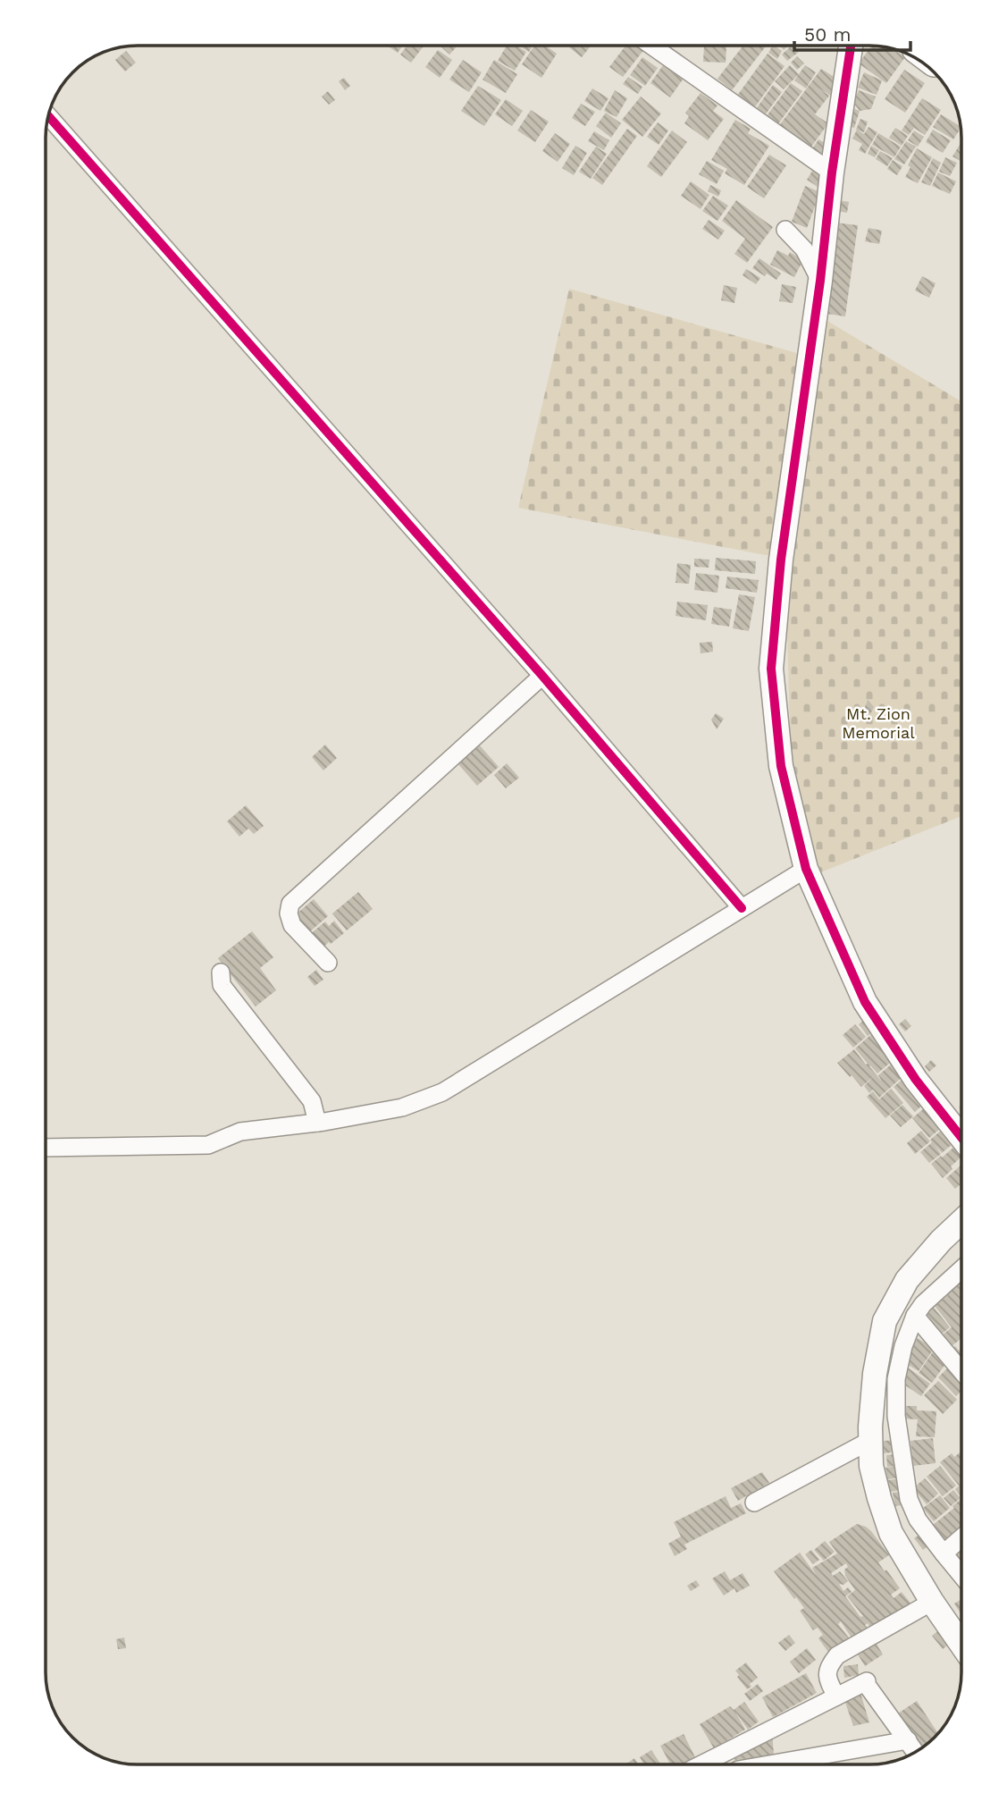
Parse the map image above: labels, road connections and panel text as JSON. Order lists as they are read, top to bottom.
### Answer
{
  "parks": ["Mt. Zion Memorial"],
  "scale_bar": "50 m"
}
